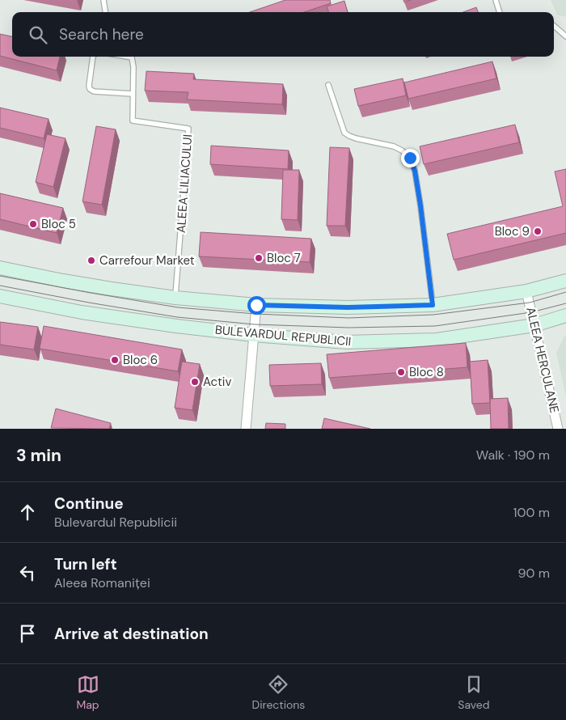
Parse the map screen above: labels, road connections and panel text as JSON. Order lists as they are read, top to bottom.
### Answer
{
  "streets": {
    "main road": ["BULEVARDUL REPUBLICII"],
    "street": ["ALEEA HERCULANE"],
    "lane": ["ALEEA LILIACULUI"]
  },
  "crossings": [
    ["BULEVARDUL REPUBLICII", "ALEEA HERCULANE"]
  ],
  "places": [
    "Bloc 5",
    "Bloc 9",
    "Bloc 7",
    "Carrefour Market",
    "Bloc 6",
    "Bloc 8",
    "Activ"
  ],
  "page": {
    "search": "Search here",
    "heading": ["3 min", "Walk · 190 m"],
    "list": [
      ["Continue", "Bulevardul Republicii", "100 m"],
      ["Turn left", "Aleea Romaniței", "90 m"],
      "Arrive at destination"
    ],
    "nav": ["Map", "Directions", "Saved"]
  }
}
